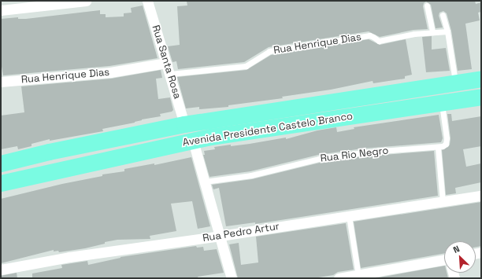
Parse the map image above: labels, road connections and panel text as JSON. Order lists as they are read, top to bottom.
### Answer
{
  "streets": {
    "main road": ["Avenida Presidente Castelo Branco"],
    "street": ["Rua Henrique Dias", "Rua Santa Rosa", "Rua Pedro Artur"],
    "lane": ["Rua Rio Negro"]
  },
  "crossings": [
    ["Rua Henrique Dias", "Rua Santa Rosa"],
    ["Rua Santa Rosa", "Avenida Presidente Castelo Branco"]
  ],
  "north": "top left"
}
